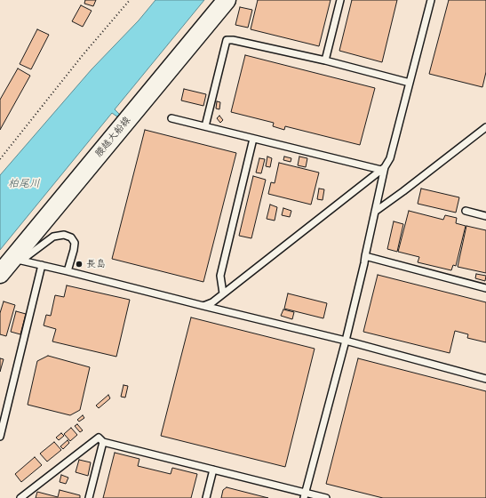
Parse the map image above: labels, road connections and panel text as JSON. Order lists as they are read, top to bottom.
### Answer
{
  "streets": {
    "main road": ["腰越大船線"]
  },
  "water": ["柏尾川"],
  "places": ["長島"]
}
